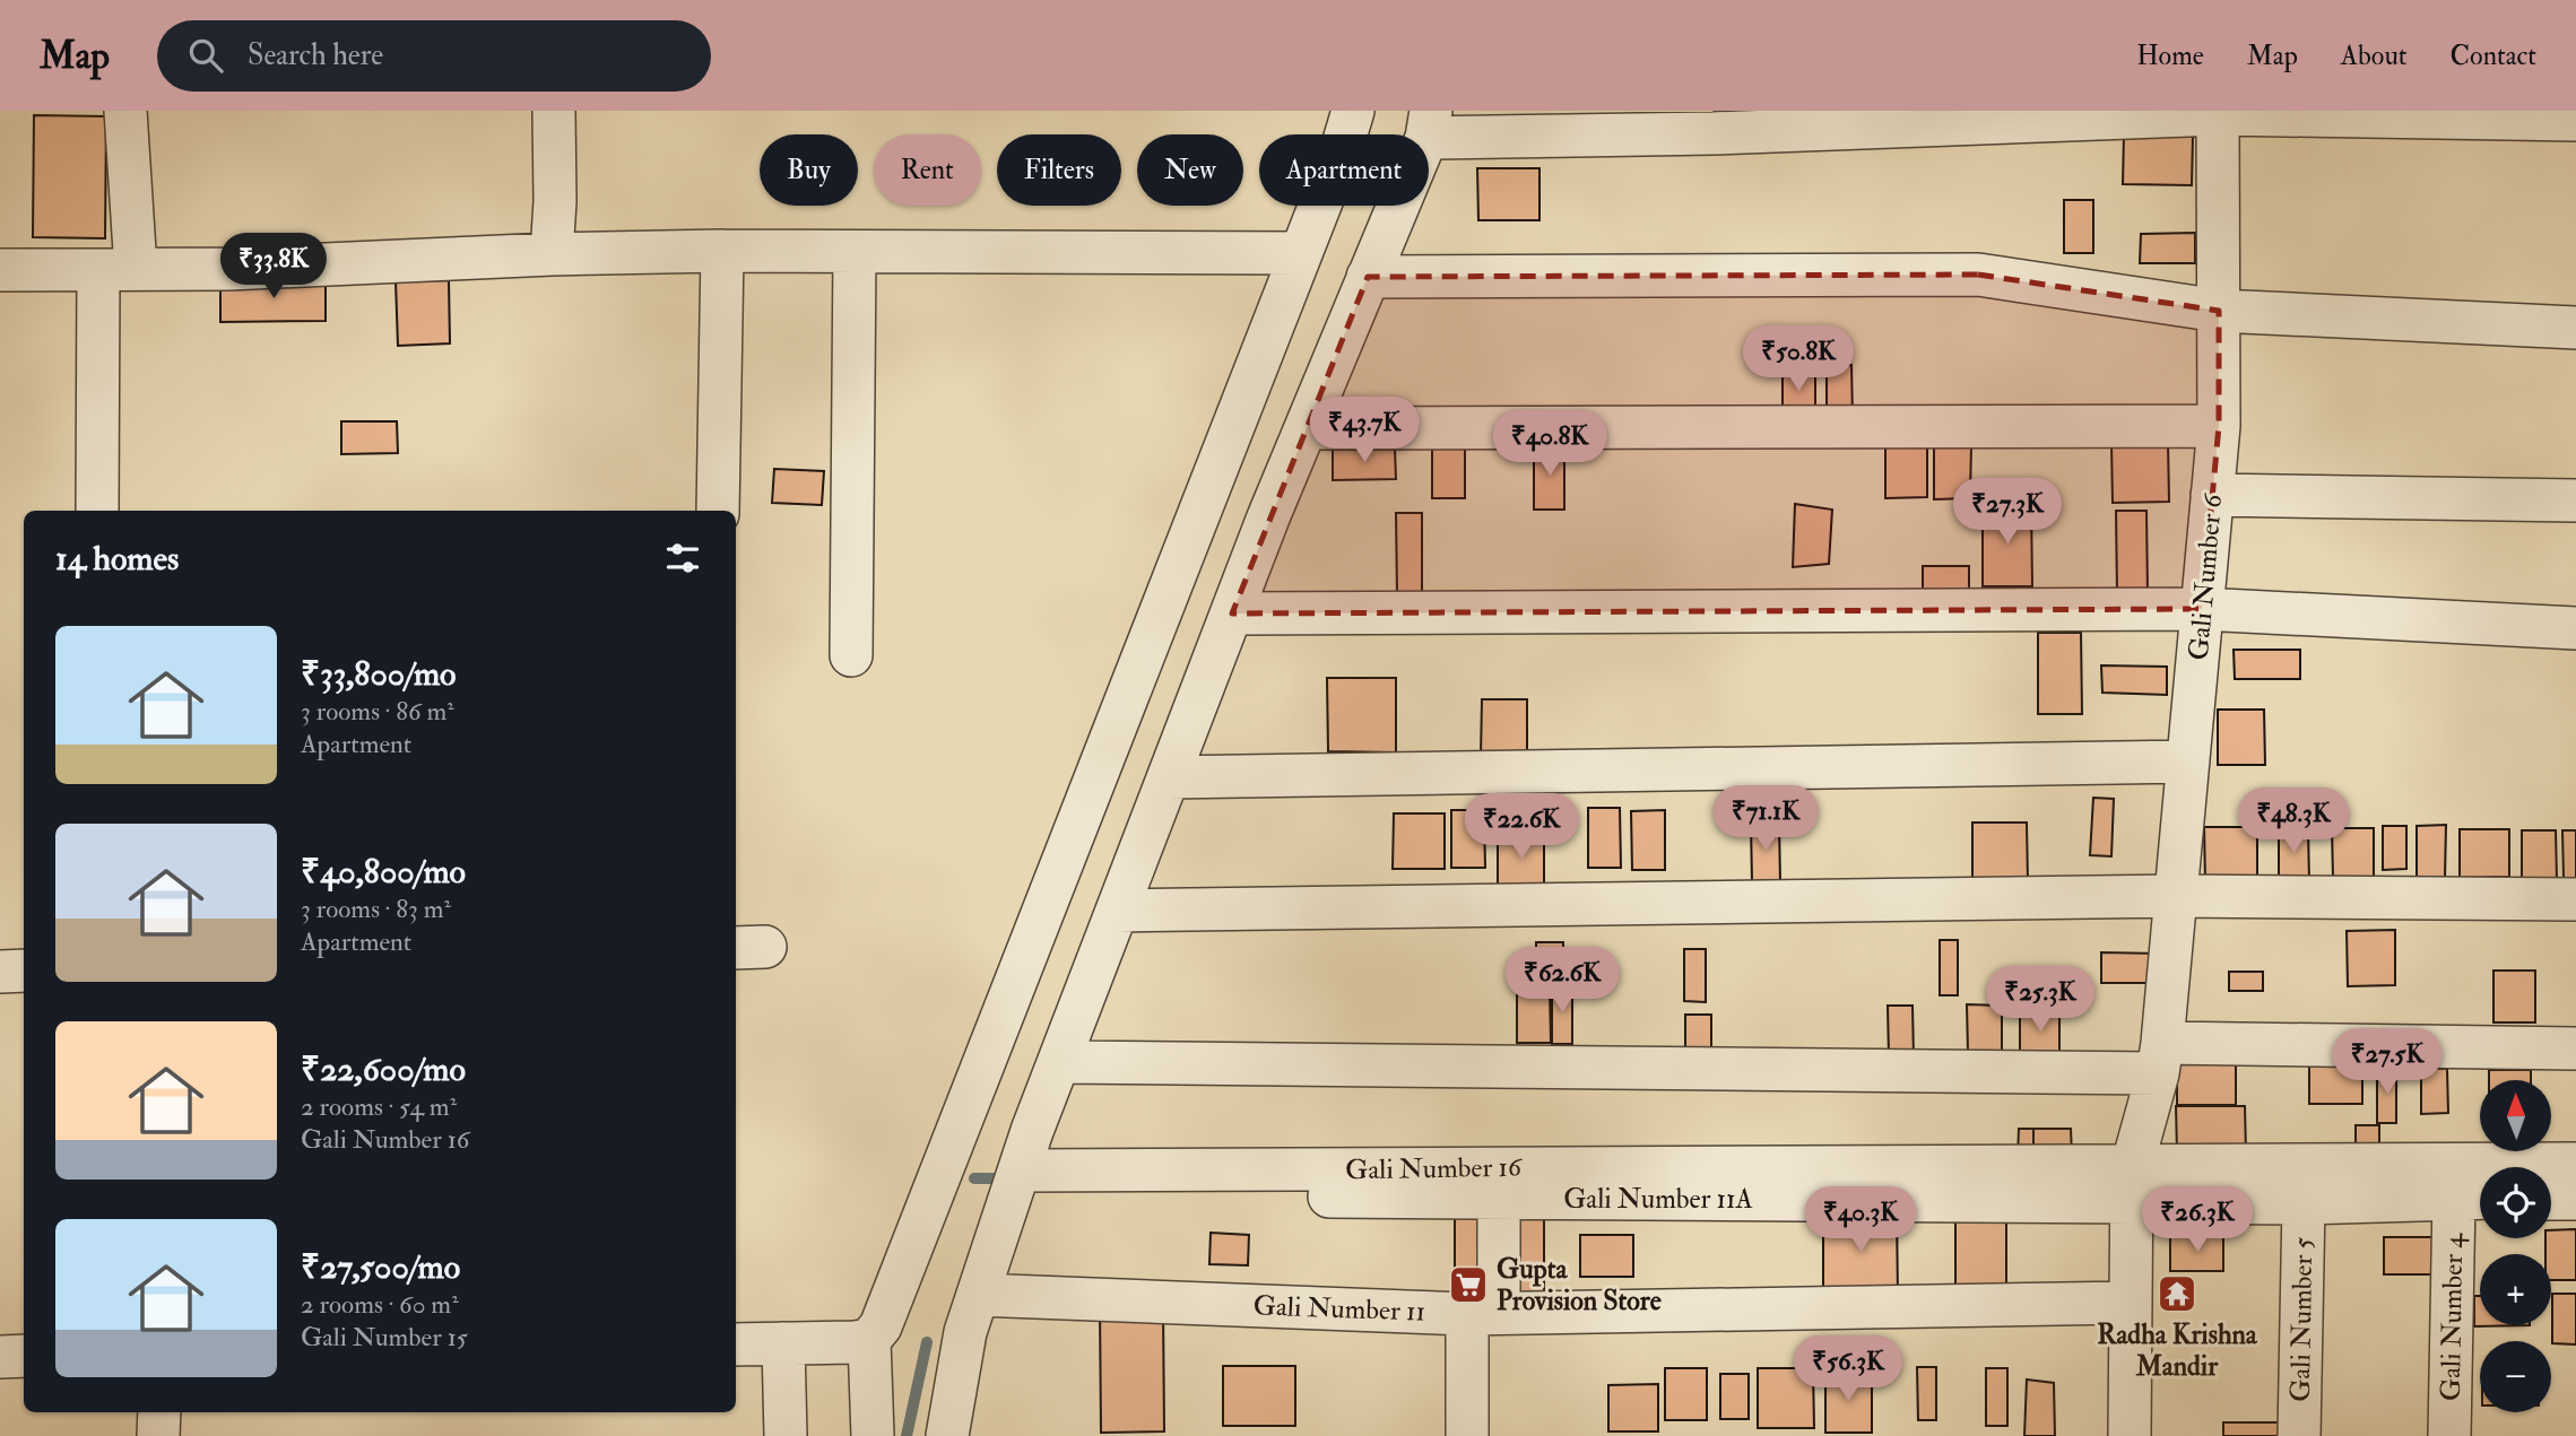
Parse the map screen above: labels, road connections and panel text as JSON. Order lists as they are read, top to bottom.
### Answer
{
  "streets": {
    "street": [
      "Gali Number 6",
      "Gali Number 16",
      "Gali Number 11A",
      "Gali Number 11",
      "Gali Number 4",
      "Gali Number 5"
    ]
  },
  "crossings": [
    ["Gali Number 6", "Gali Number 16"],
    ["Gali Number 6", "Gali Number 11A"],
    ["Gali Number 6", "Gali Number 11"],
    ["Gali Number 16", "Gali Number 11A"],
    ["Gali Number 11A", "Gali Number 4"],
    ["Gali Number 11A", "Gali Number 5"]
  ],
  "places": {
    "supermarket": ["Gupta Provision Store"],
    "temple": ["Radha Krishna Mandir"]
  },
  "north": "top",
  "page": {
    "header": "Map",
    "search": "Search here",
    "nav": [
      "Home",
      "Map",
      "About",
      "Contact"
    ],
    "chip": [
      "Buy",
      "Rent",
      "Filters",
      "New",
      "Apartment"
    ],
    "price": [
      "₹33.8K",
      "₹50.8K",
      "₹43.7K",
      "₹40.8K",
      "₹27.3K",
      "₹71.1K",
      "₹48.3K",
      "₹22.6K",
      "₹62.6K",
      "₹25.3K",
      "₹27.5K",
      "₹40.3K",
      "₹26.3K",
      "₹56.3K"
    ],
    "heading": "14 homes",
    "list": [
      {
        "name": "₹33,800/mo",
        "note": "3 rooms · 86 m² · Apartment"
      },
      {
        "name": "₹40,800/mo",
        "note": "3 rooms · 83 m² · Apartment"
      },
      {
        "name": "₹22,600/mo",
        "note": "2 rooms · 54 m² · Gali Number 16"
      },
      {
        "name": "₹27,500/mo",
        "note": "2 rooms · 60 m² · Gali Number 15"
      }
    ],
    "map_buttons": ["+", "−"]
  }
}
